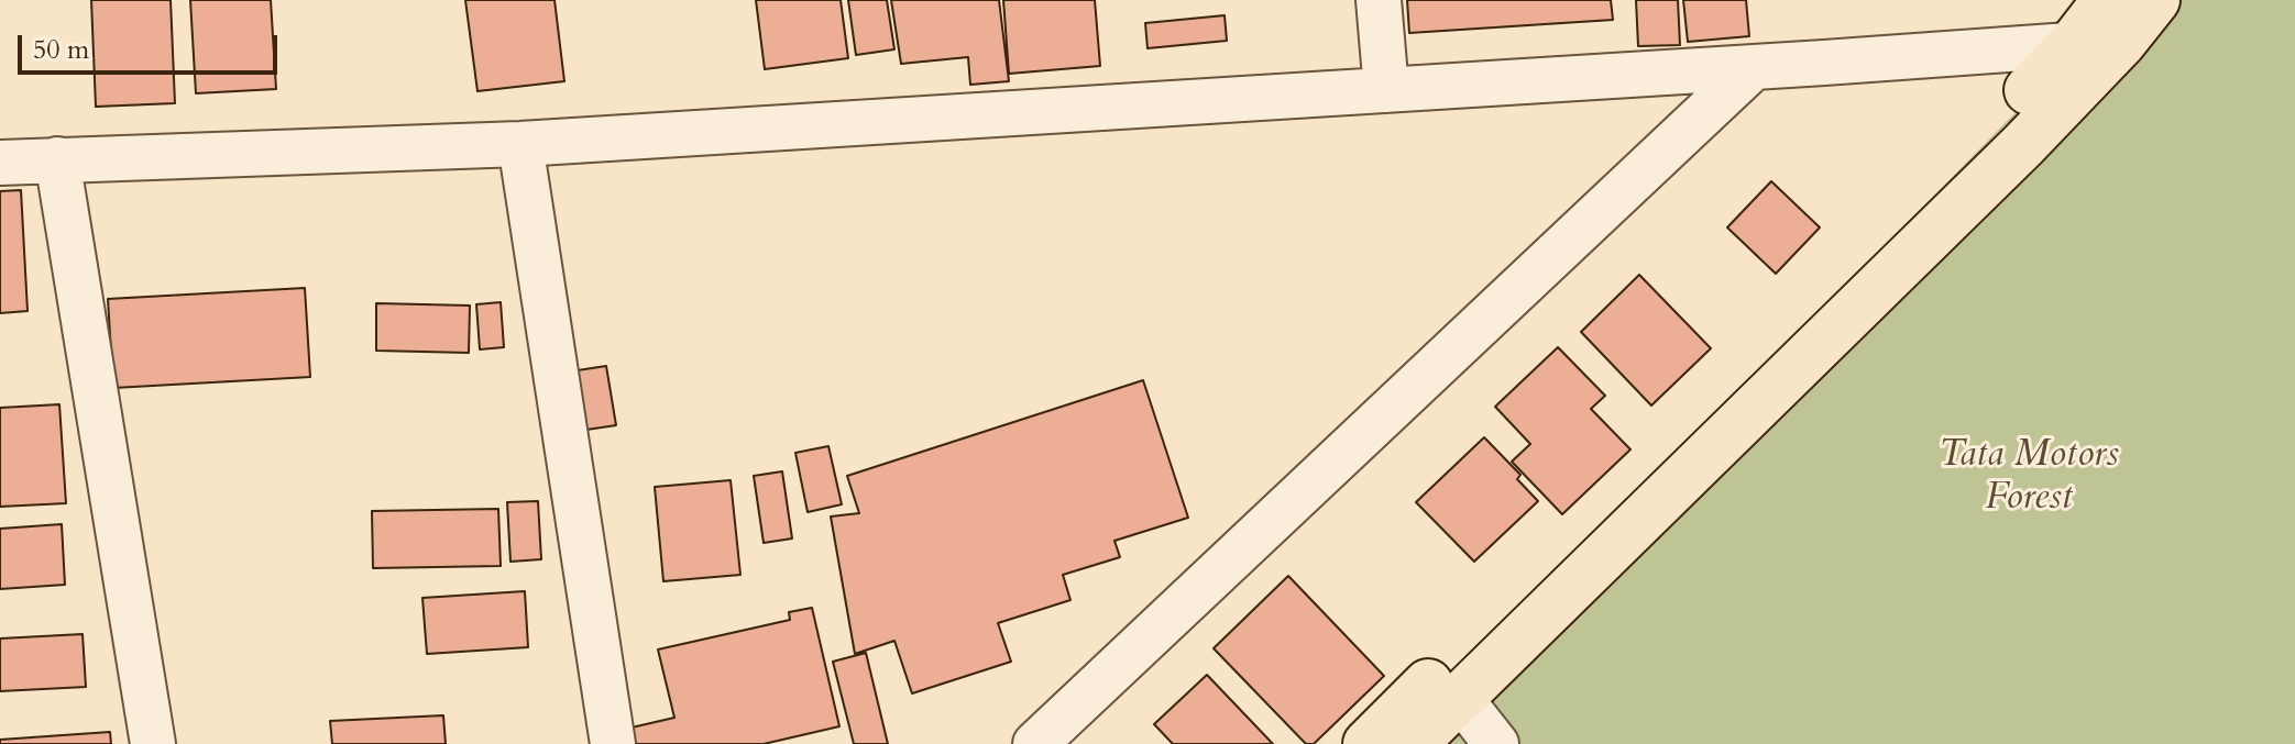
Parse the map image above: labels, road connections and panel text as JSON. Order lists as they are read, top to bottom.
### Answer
{
  "parks": ["Tata Motors Forest"],
  "scale_bar": "50 m"
}
